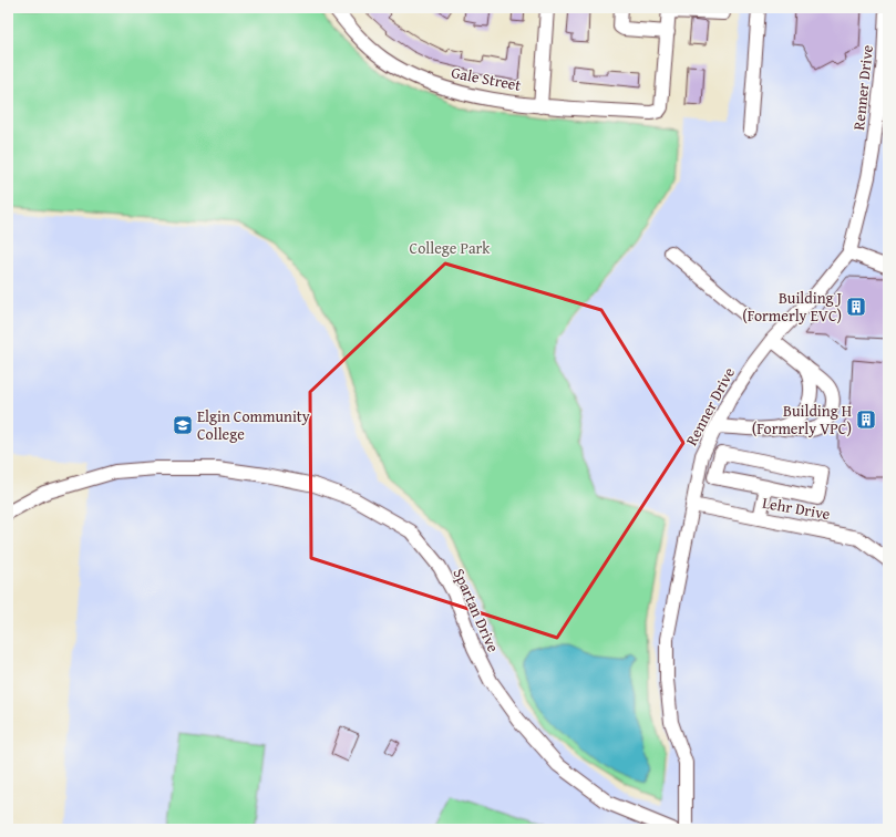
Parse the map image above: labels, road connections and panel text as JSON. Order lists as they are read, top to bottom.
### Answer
{
  "streets": {
    "street": [
      "Gale Street",
      "Renner Drive",
      "Lehr Drive",
      "Spartan Drive"
    ]
  },
  "crossings": [
    ["Renner Drive", "Lehr Drive"]
  ],
  "parks": ["College Park"],
  "places": {
    "building": ["Building J (Formerly EVC)", "Building H (Formerly VPC)"],
    "school or university": ["Elgin Community College"]
  }
}
